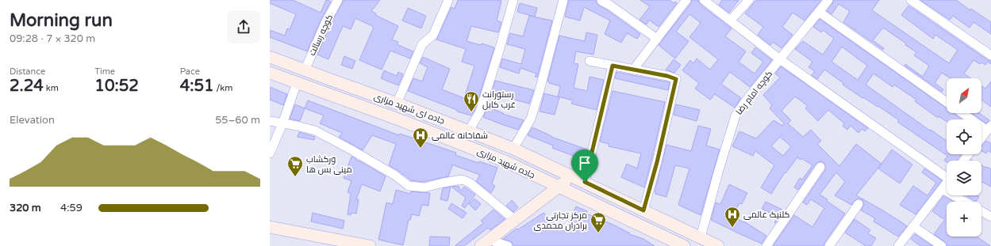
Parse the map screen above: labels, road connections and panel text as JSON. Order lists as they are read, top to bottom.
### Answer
{
  "streets": {
    "main road": ["جاده ای شهید مزاری", "جاده شهید مزاری"],
    "street": ["کوچه رسالت", "کوچه امام رضا"]
  },
  "crossings": [
    ["کوچه رسالت", "جاده ای شهید مزاری"],
    ["کوچه امام رضا", "جاده ای شهید مزاری"]
  ],
  "places": {
    "restaurant": ["رستورانت غرب کابل"],
    "hospital": ["شفاخانه عالمی", "کلنیک عالمی"],
    "supermarket": ["ورکشاب مینی بس ها", "مرکز تجارتی برادران محمدی"]
  },
  "north": "top right",
  "page": {
    "heading": ["Morning run", "09:28 · 7 × 320 m"],
    "stats": [
      ["Distance", "2.24 km"],
      ["Time", "10:52"],
      ["Pace", "4:51 /km"]
    ],
    "map_buttons": "+",
    "chart": ["Elevation", "55–60 m"],
    "list": [
      {
        "name": "320 m",
        "note": "4:59"
      }
    ]
  }
}
